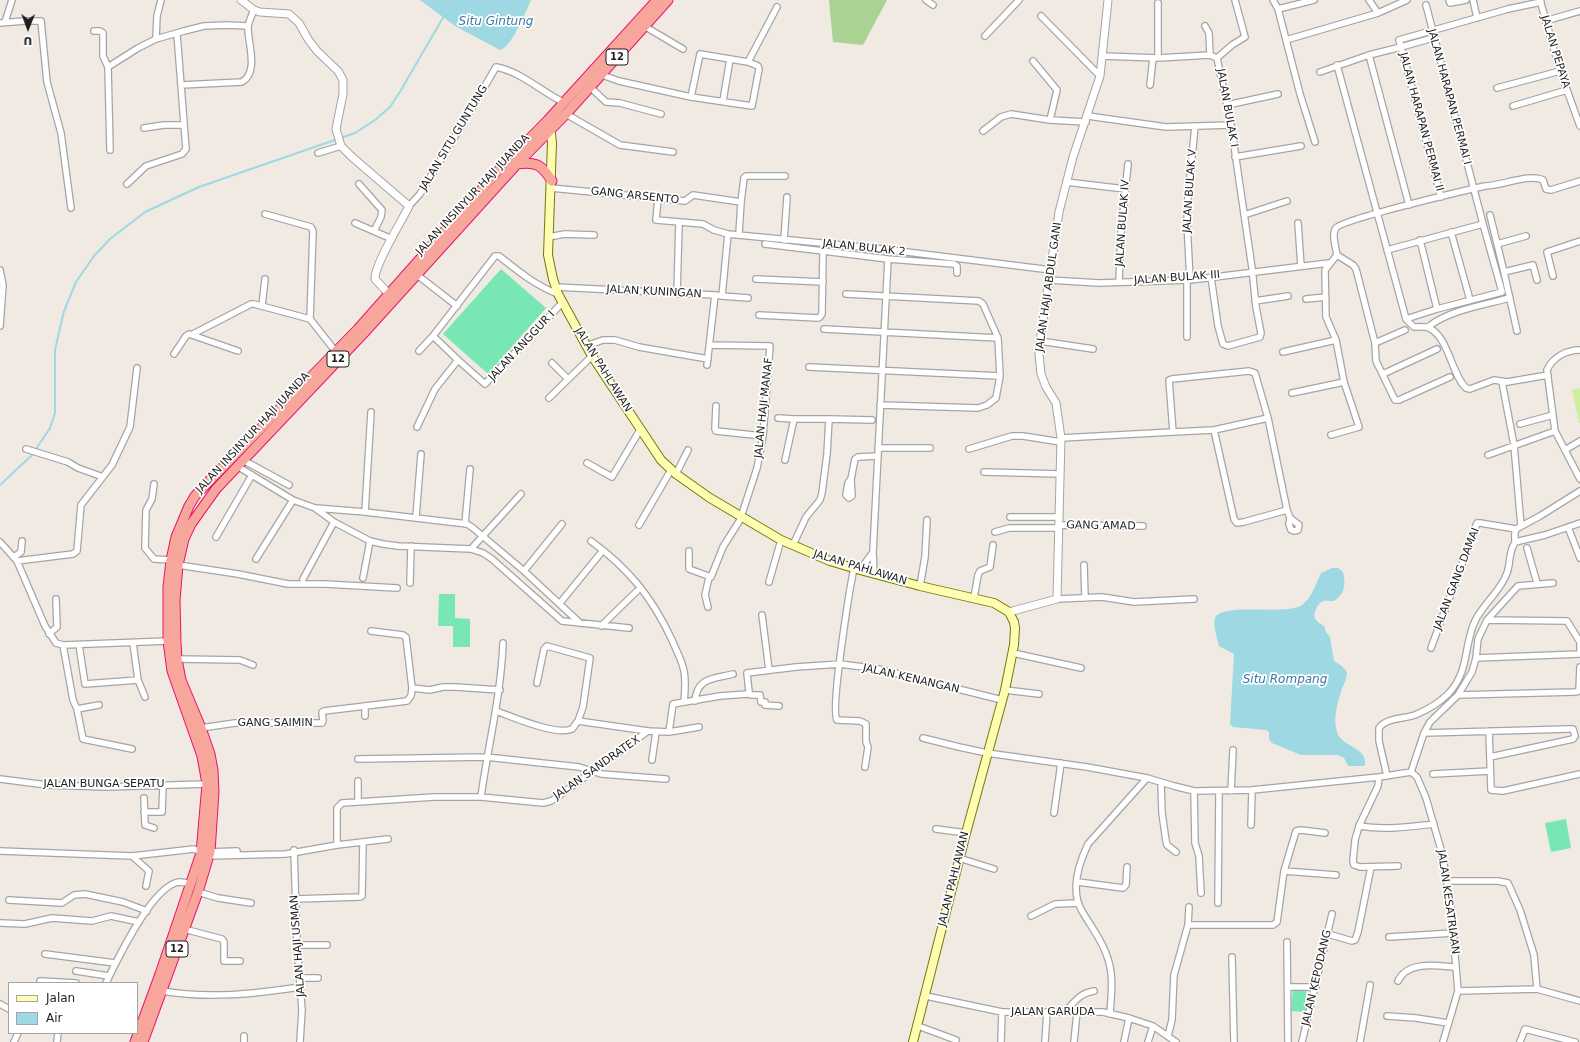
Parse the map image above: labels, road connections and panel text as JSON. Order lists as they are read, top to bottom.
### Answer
{
  "streets": {
    "highway": ["12", "JALAN INSINYUR HAJI JUANDA"],
    "main road": ["JALAN PAHLAWAN"],
    "street": [
      "JALAN PEPAYA",
      "JALAN HARAPAN PERMAI I",
      "JALAN BULAK I",
      "JALAN HARAPAN PERMAI II",
      "JALAN SITU GUNTUNG",
      "JALAN BULAK V",
      "GANG ARSENTO",
      "JALAN BULAK IV",
      "JALAN BULAK 2",
      "JALAN BULAK III",
      "JALAN HAJI ABDUL GANI",
      "JALAN KUNINGAN",
      "JALAN ANGGUR I",
      "JALAN HAJI MANAF",
      "GANG AMAD",
      "JALAN GANG DAMAI",
      "JALAN KENANGAN",
      "GANG SAIMIN",
      "JALAN SANDRATEX",
      "JALAN BUNGA SEPATU",
      "JALAN KESATRIAAN",
      "JALAN HAJI USMAN",
      "JALAN KEPODANG",
      "JALAN GARUDA"
    ]
  },
  "crossings": [
    ["JALAN BULAK I", "JALAN BULAK III"],
    ["JALAN BULAK I", "JALAN HAJI ABDUL GANI"],
    ["JALAN SITU GUNTUNG", "JALAN INSINYUR HAJI JUANDA"],
    ["JALAN BULAK V", "JALAN BULAK III"],
    ["JALAN INSINYUR HAJI JUANDA", "JALAN PAHLAWAN"],
    ["JALAN INSINYUR HAJI JUANDA", "GANG SAIMIN"],
    ["JALAN INSINYUR HAJI JUANDA", "JALAN BUNGA SEPATU"],
    ["GANG ARSENTO", "JALAN BULAK 2"],
    ["GANG ARSENTO", "JALAN PAHLAWAN"],
    ["JALAN BULAK IV", "JALAN BULAK III"],
    ["JALAN BULAK 2", "JALAN HAJI ABDUL GANI"],
    ["JALAN BULAK III", "JALAN HAJI ABDUL GANI"],
    ["JALAN HAJI ABDUL GANI", "GANG AMAD"],
    ["JALAN KUNINGAN", "JALAN PAHLAWAN"],
    ["JALAN KUNINGAN", "JALAN HAJI MANAF"],
    ["JALAN ANGGUR I", "JALAN PAHLAWAN"],
    ["JALAN PAHLAWAN", "JALAN HAJI MANAF"],
    ["JALAN PAHLAWAN", "JALAN KENANGAN"],
    ["JALAN PAHLAWAN", "JALAN GARUDA"]
  ],
  "water": ["Situ Gintung", "Situ Rompang"],
  "legend": ["Jalan", "Air"],
  "north": "bottom"
}
